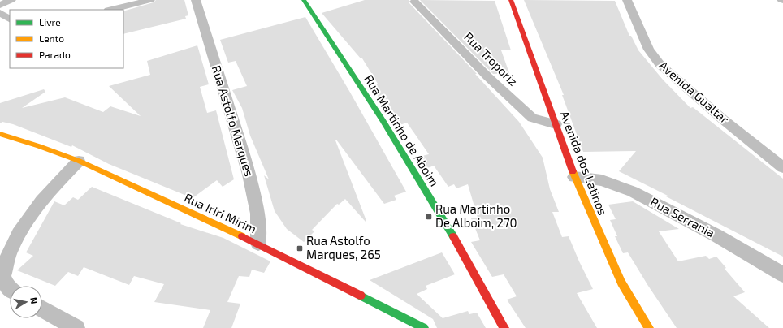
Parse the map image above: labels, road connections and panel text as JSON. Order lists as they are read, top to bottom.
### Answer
{
  "streets": {
    "street": [
      "Rua Troporiz",
      "Avenida Gualtar",
      "Rua Astolfo Marques",
      "Rua Martinho de Aboim",
      "Avenida dos Latinos",
      "Rua Iriri Mirim",
      "Rua Serrania"
    ]
  },
  "crossings": [
    ["Rua Troporiz", "Avenida dos Latinos"],
    ["Rua Astolfo Marques", "Rua Iriri Mirim"],
    ["Avenida dos Latinos", "Rua Serrania"]
  ],
  "places": {
    "transit": ["Rua Martinho De Alboim, 270", "Rua Astolfo Marques, 265"]
  },
  "legend": ["Livre", "Lento", "Parado"],
  "north": "right"
}
